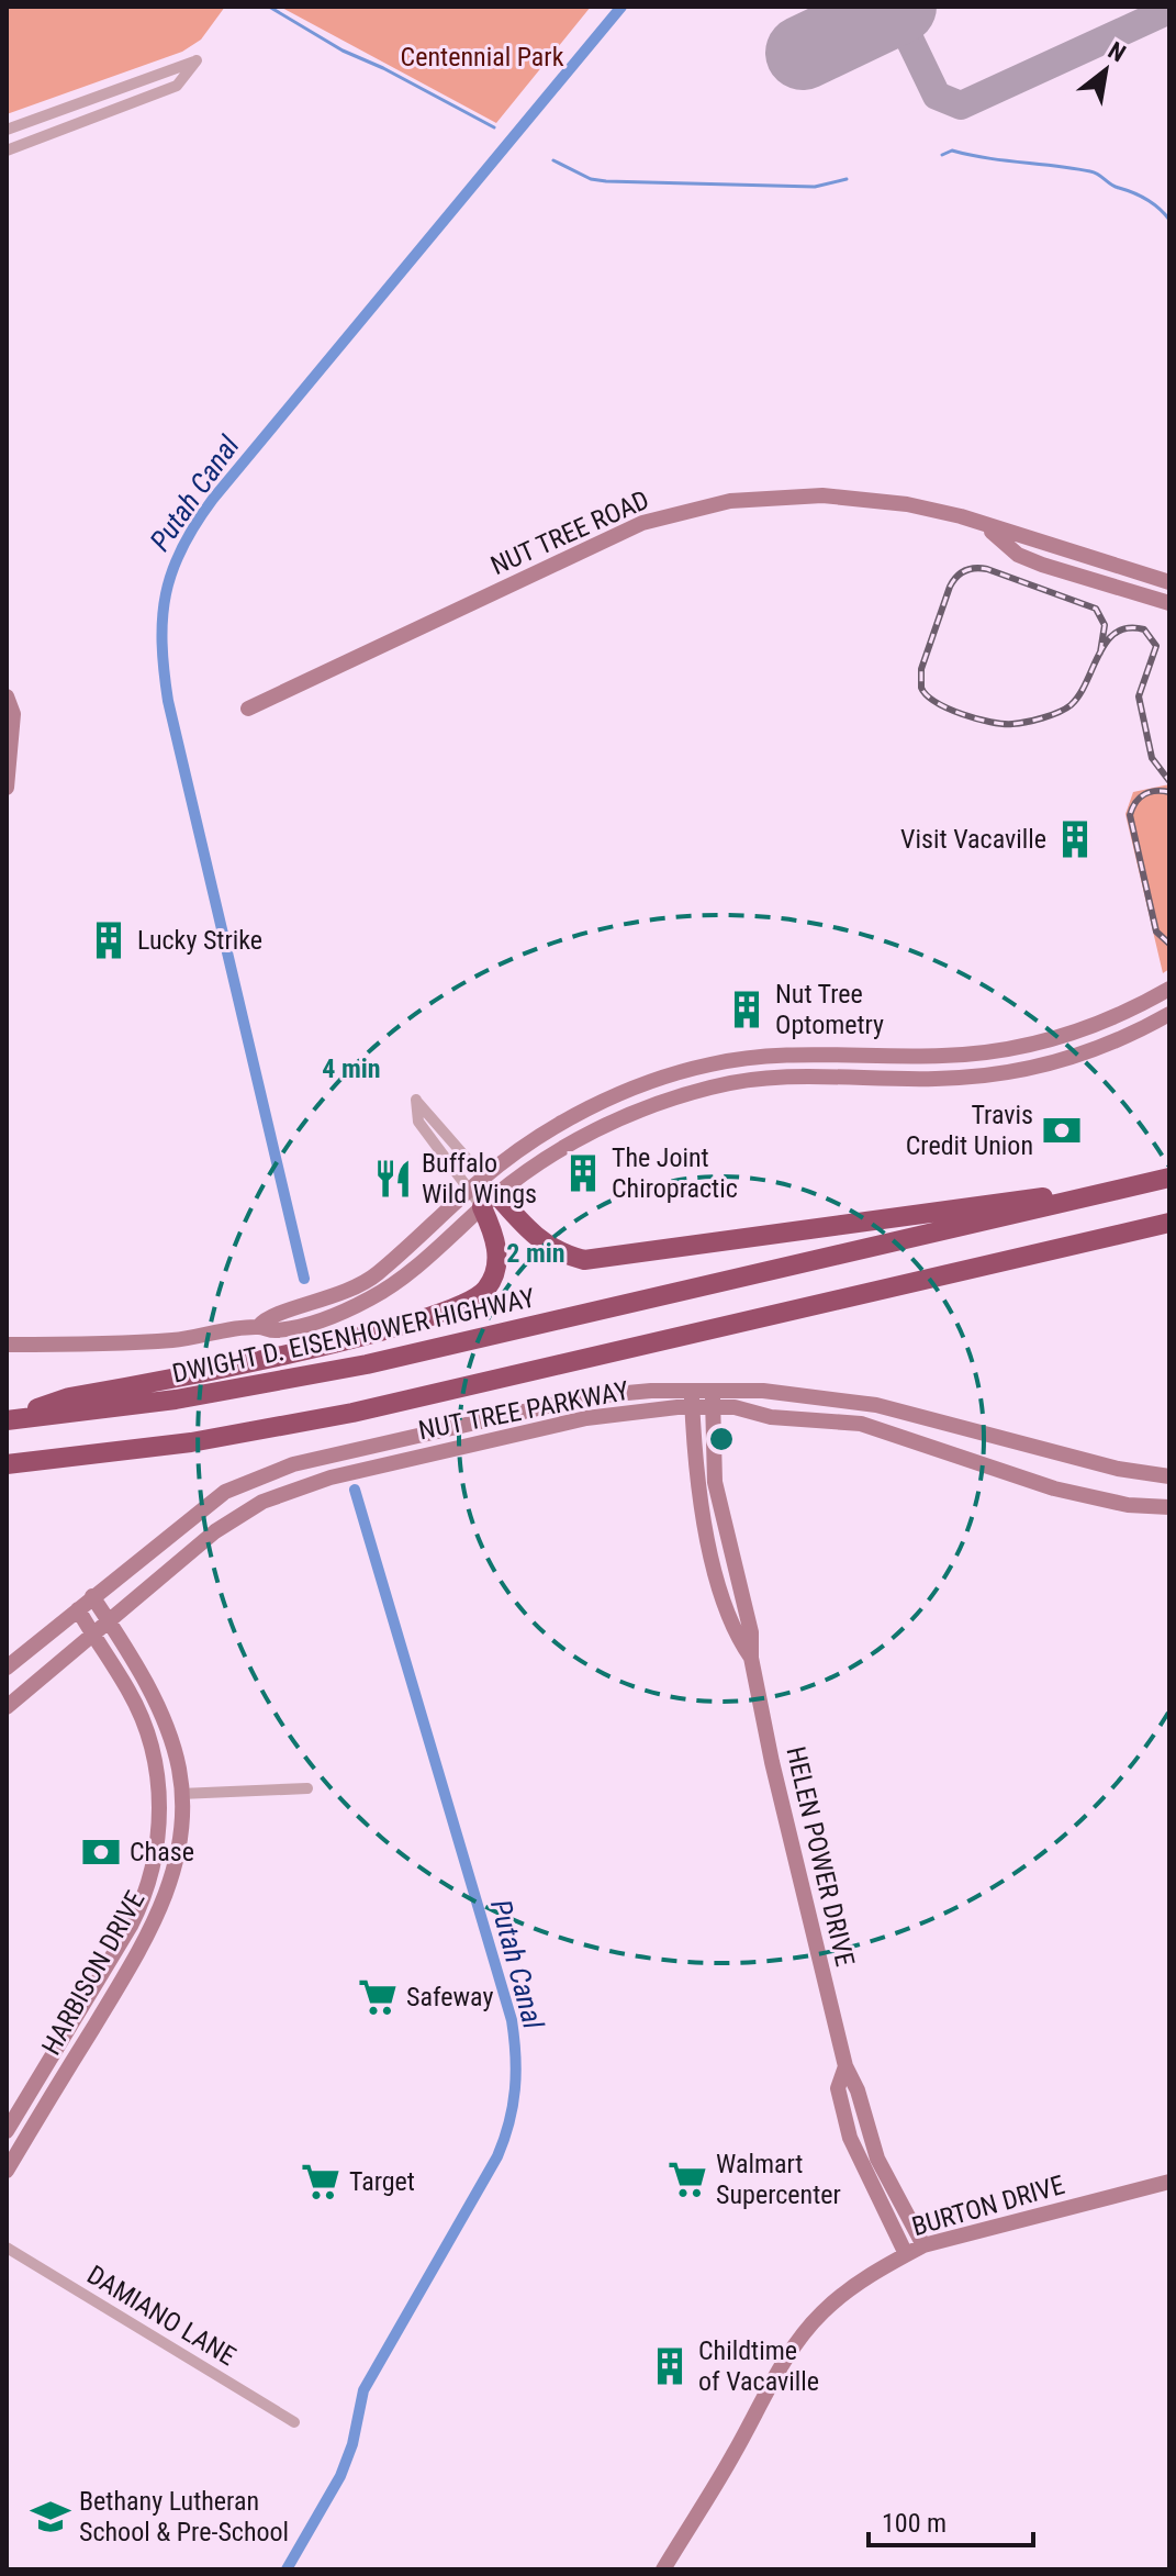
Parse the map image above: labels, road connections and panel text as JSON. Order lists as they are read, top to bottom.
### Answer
{
  "streets": {
    "highway": ["DWIGHT D. EISENHOWER HIGHWAY"],
    "main road": [
      "NUT TREE ROAD",
      "NUT TREE PARKWAY",
      "HELEN POWER DRIVE",
      "HARBISON DRIVE",
      "BURTON DRIVE"
    ],
    "street": ["DAMIANO LANE"]
  },
  "crossings": [
    ["NUT TREE PARKWAY", "HELEN POWER DRIVE"],
    ["NUT TREE PARKWAY", "HARBISON DRIVE"],
    ["HELEN POWER DRIVE", "BURTON DRIVE"]
  ],
  "water": ["Putah Canal"],
  "parks": ["Centennial Park"],
  "places": {
    "building": [
      "Visit Vacaville",
      "Lucky Strike",
      "Nut Tree Optometry",
      "The Joint Chiropractic",
      "Childtime of Vacaville"
    ],
    "bank": ["Travis Credit Union", "Chase"],
    "restaurant": ["Buffalo Wild Wings"],
    "supermarket": ["Safeway", "Walmart Supercenter", "Target"],
    "school or university": ["Bethany Lutheran School & Pre-School"]
  },
  "scale_bar": "100 m",
  "north": "top right",
  "rings": ["4 min", "2 min"]
}
